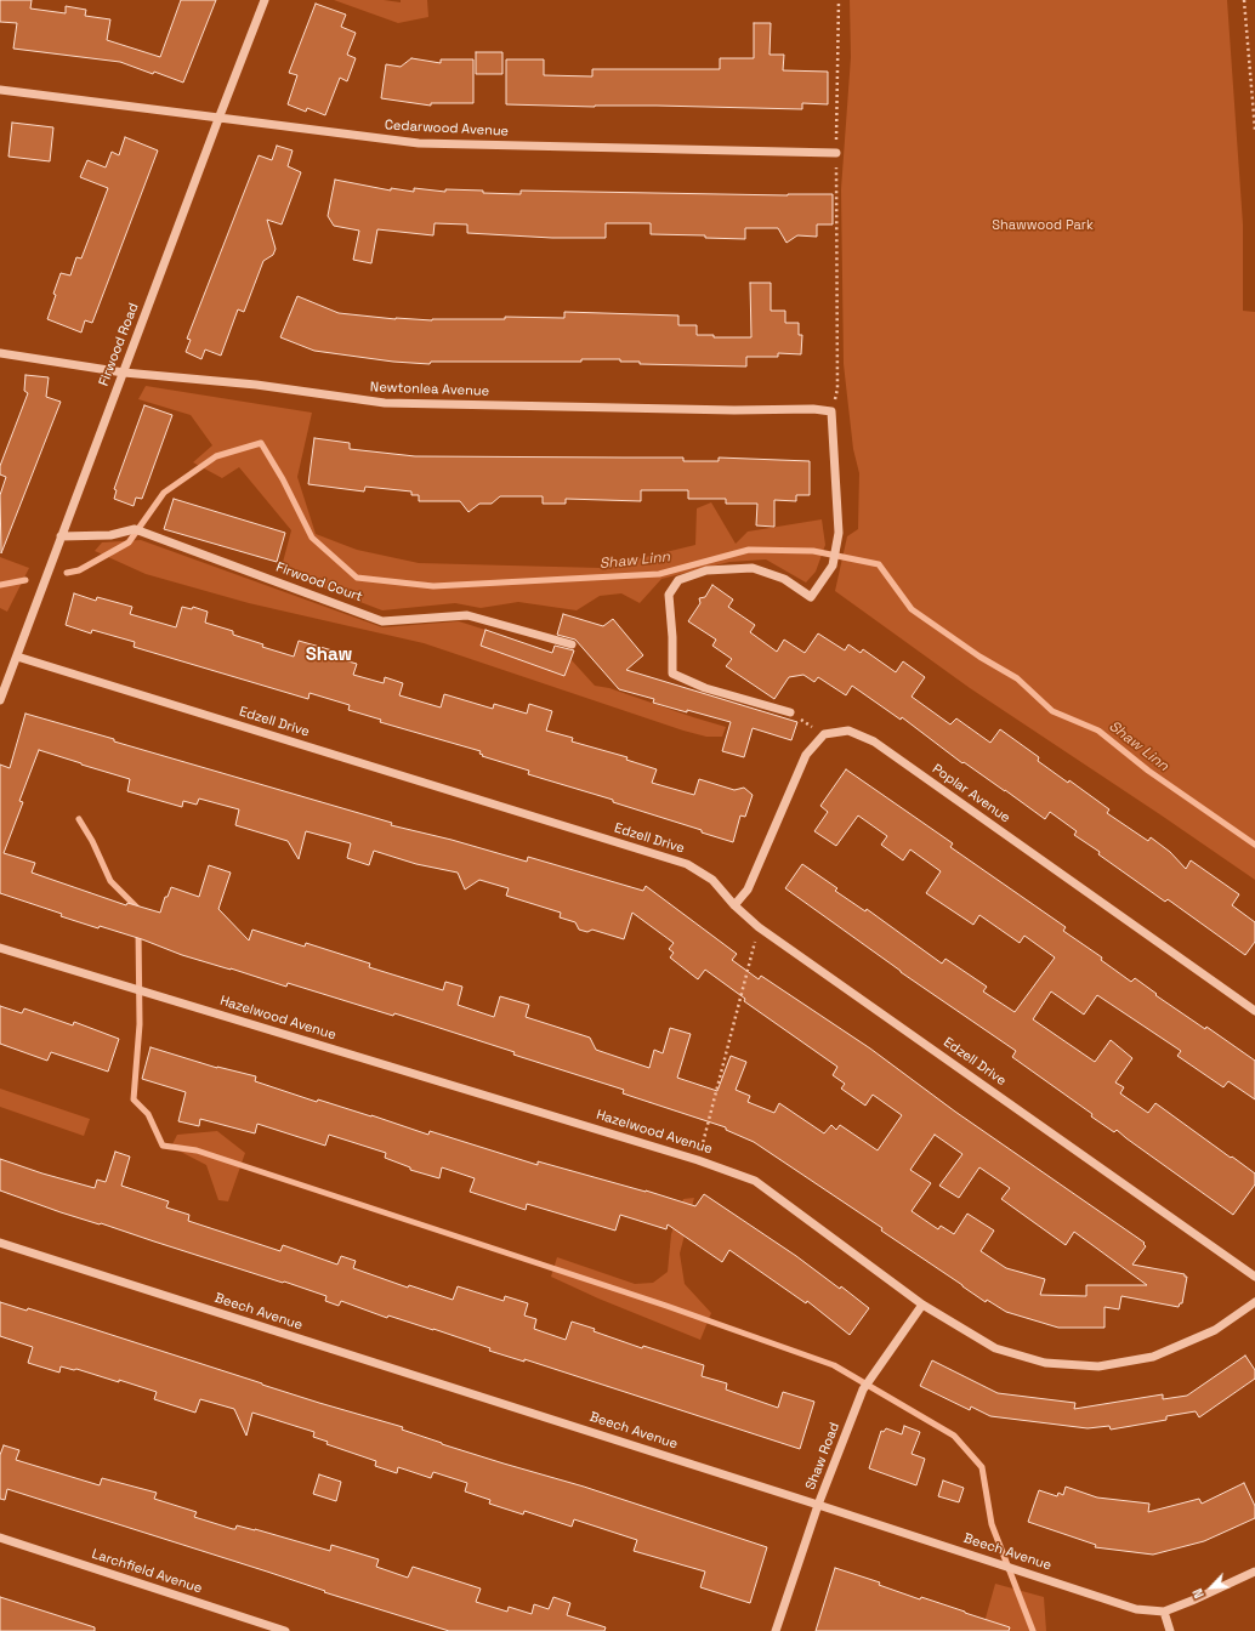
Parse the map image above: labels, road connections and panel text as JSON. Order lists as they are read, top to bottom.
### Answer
{
  "streets": {
    "street": [
      "Cedarwood Avenue",
      "Firwood Road",
      "Newtonlea Avenue",
      "Firwood Court",
      "Edzell Drive",
      "Poplar Avenue",
      "Hazelwood Avenue",
      "Beech Avenue",
      "Shaw Road",
      "Larchfield Avenue"
    ]
  },
  "crossings": [
    ["Cedarwood Avenue", "Firwood Road"],
    ["Firwood Road", "Newtonlea Avenue"],
    ["Firwood Road", "Firwood Court"],
    ["Firwood Road", "Edzell Drive"],
    ["Hazelwood Avenue", "Shaw Road"],
    ["Beech Avenue", "Shaw Road"]
  ],
  "districts": ["Shaw"],
  "water": ["Shaw Linn"],
  "parks": ["Shawwood Park"],
  "north": "bottom left"
}
